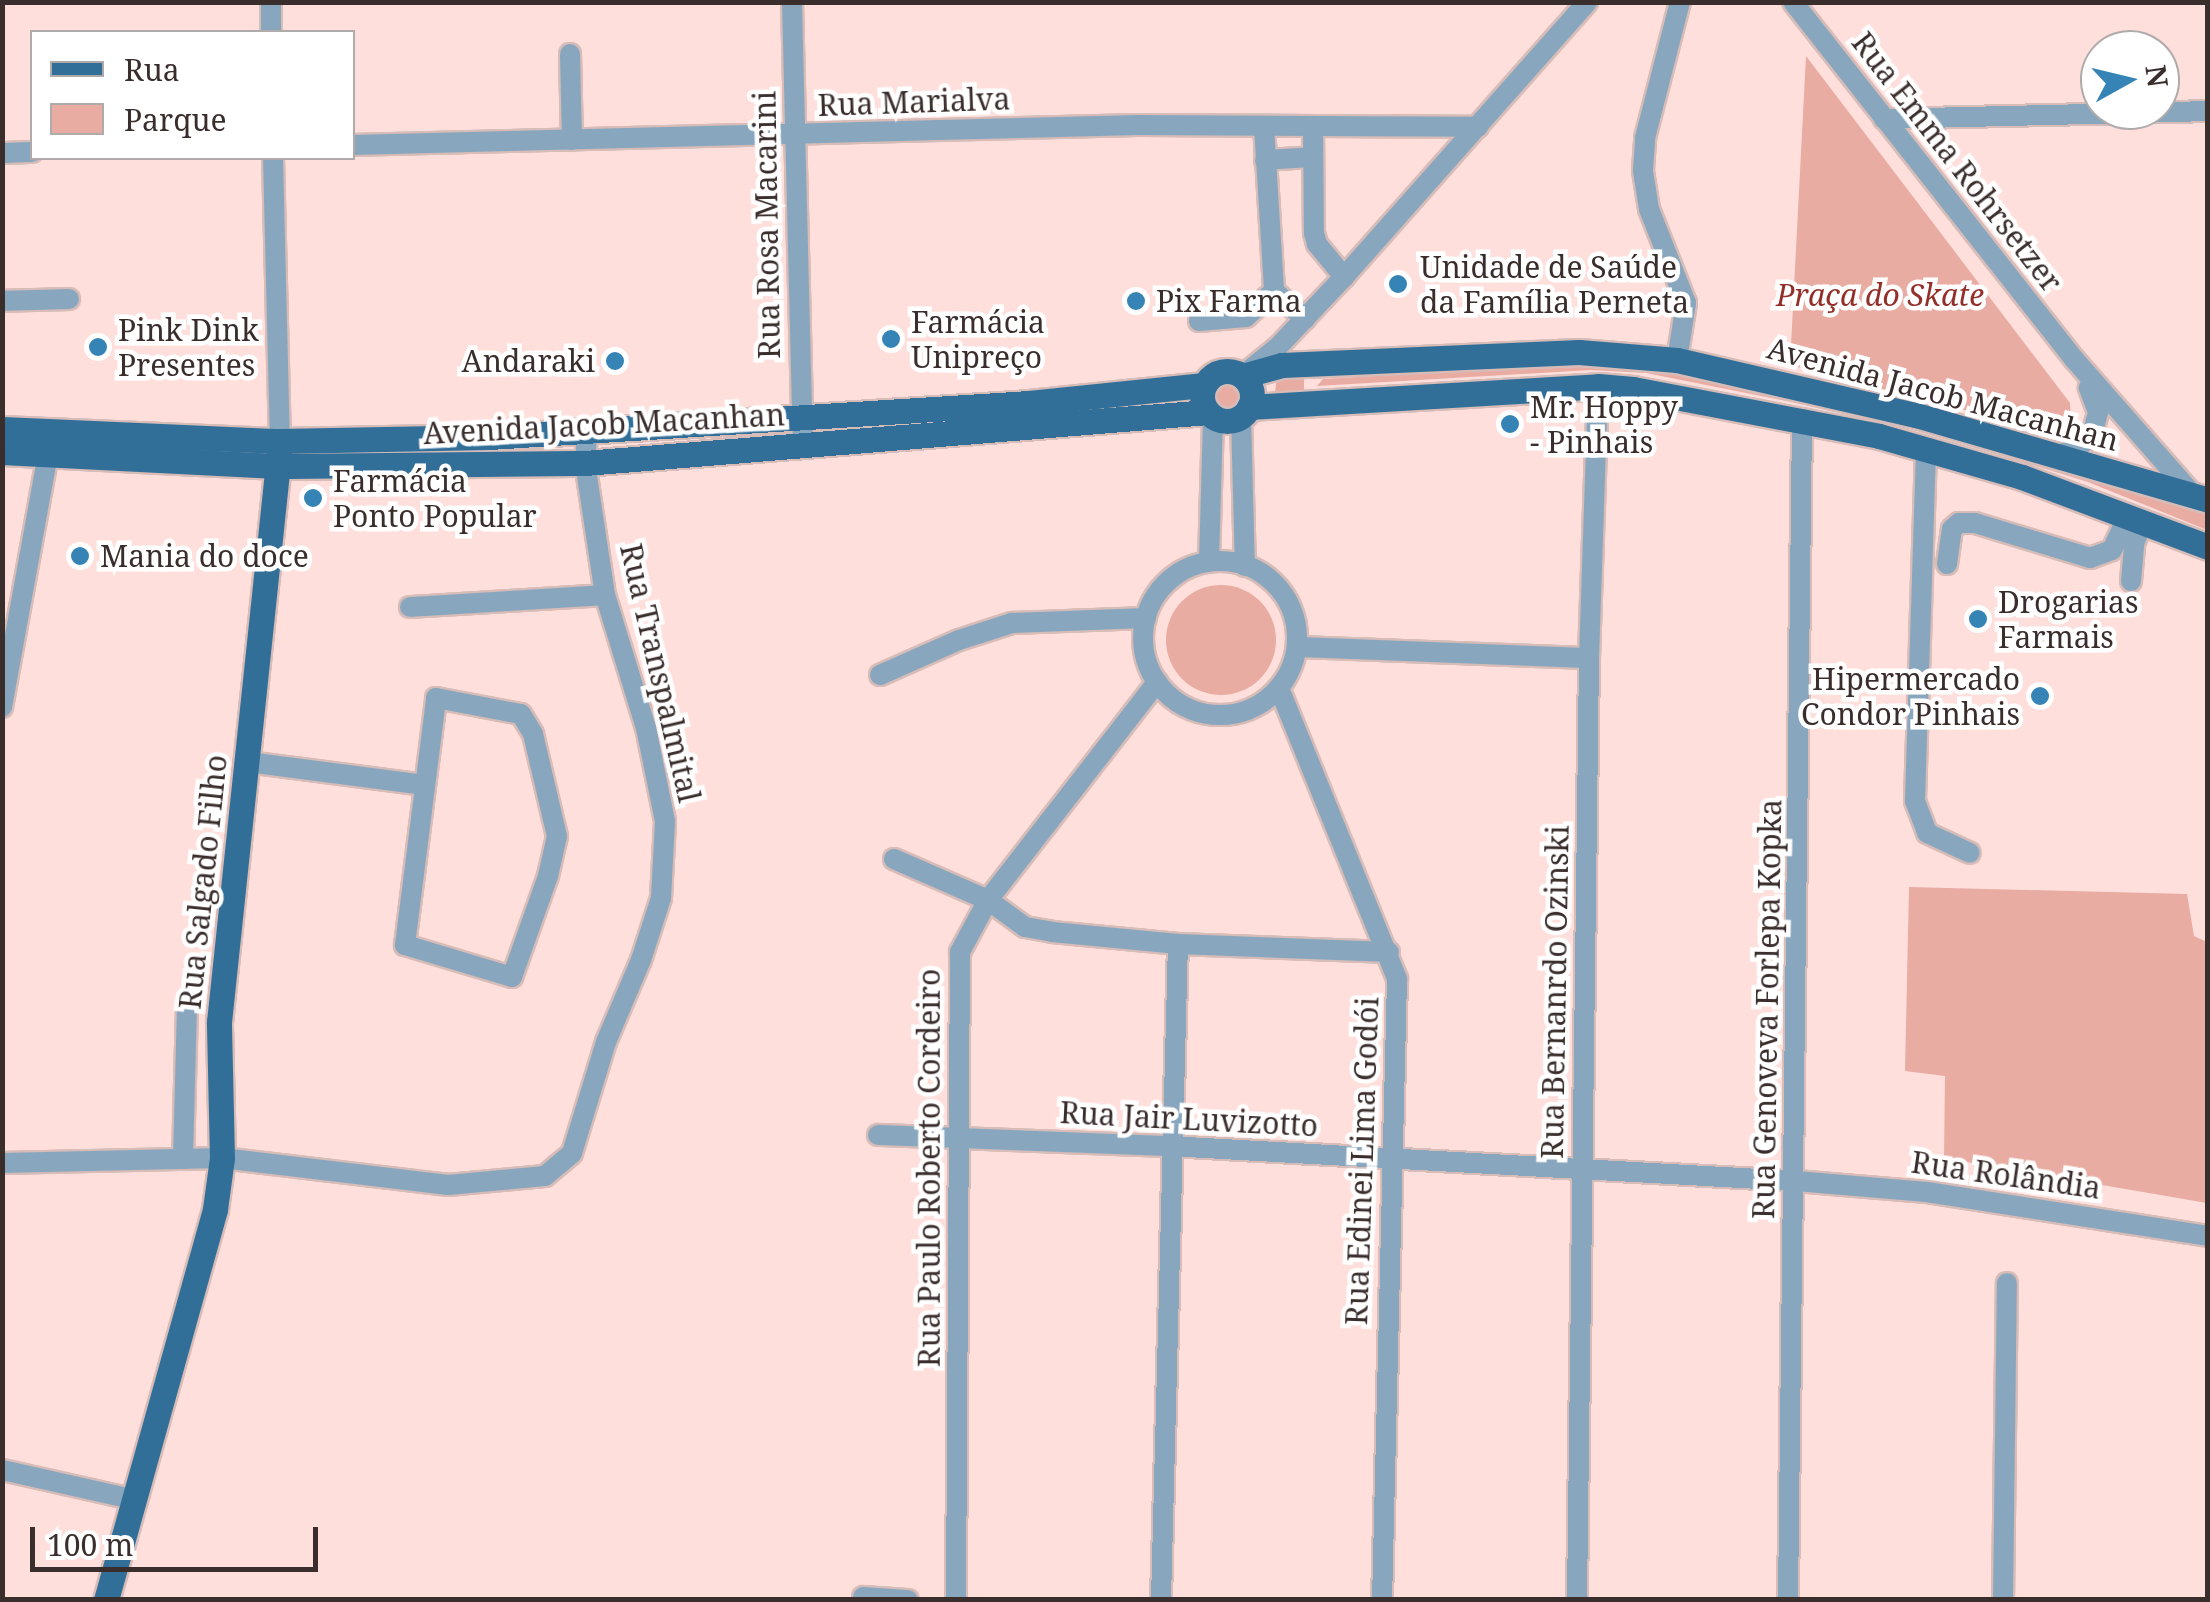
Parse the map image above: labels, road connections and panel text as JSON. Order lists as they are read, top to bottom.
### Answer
{
  "streets": {
    "main road": ["Avenida Jacob Macanhan", "Rua Salgado Filho"],
    "street": [
      "Rua Marialva",
      "Rua Emma Rohrsetzer",
      "Rua Rosa Macarini",
      "Rua Transpalmital",
      "Rua Bernanrdo Ozinski",
      "Rua Genoveva Forlepa Kopka",
      "Rua Jair Luvizotto",
      "Rua Edinei Lima Godói",
      "Rua Paulo Roberto Cordeiro",
      "Rua Rolândia"
    ]
  },
  "crossings": [
    ["Rua Marialva", "Rua Rosa Macarini"],
    ["Rua Emma Rohrsetzer", "Avenida Jacob Macanhan"],
    ["Rua Rosa Macarini", "Avenida Jacob Macanhan"],
    ["Avenida Jacob Macanhan", "Rua Transpalmital"],
    ["Avenida Jacob Macanhan", "Rua Salgado Filho"],
    ["Avenida Jacob Macanhan", "Rua Bernanrdo Ozinski"],
    ["Avenida Jacob Macanhan", "Rua Genoveva Forlepa Kopka"],
    ["Rua Transpalmital", "Rua Salgado Filho"],
    ["Rua Bernanrdo Ozinski", "Rua Jair Luvizotto"],
    ["Rua Genoveva Forlepa Kopka", "Rua Jair Luvizotto"],
    ["Rua Genoveva Forlepa Kopka", "Rua Rolândia"],
    ["Rua Jair Luvizotto", "Rua Edinei Lima Godói"],
    ["Rua Jair Luvizotto", "Rua Paulo Roberto Cordeiro"],
    ["Rua Jair Luvizotto", "Rua Rolândia"],
    ["Rua Edinei Lima Godói", "Rua Paulo Roberto Cordeiro"]
  ],
  "parks": ["Praça do Skate"],
  "places": [
    "Unidade de Saúde da Família Perneta",
    "Pix Farma",
    "Farmácia Unipreço",
    "Pink Dink Presentes",
    "Andaraki",
    "Mr. Hoppy - Pinhais",
    "Farmácia Ponto Popular",
    "Mania do doce",
    "Drogarias Farmais",
    "Hipermercado Condor Pinhais"
  ],
  "legend": ["Rua", "Parque"],
  "scale_bar": "100 m",
  "north": "right"
}
